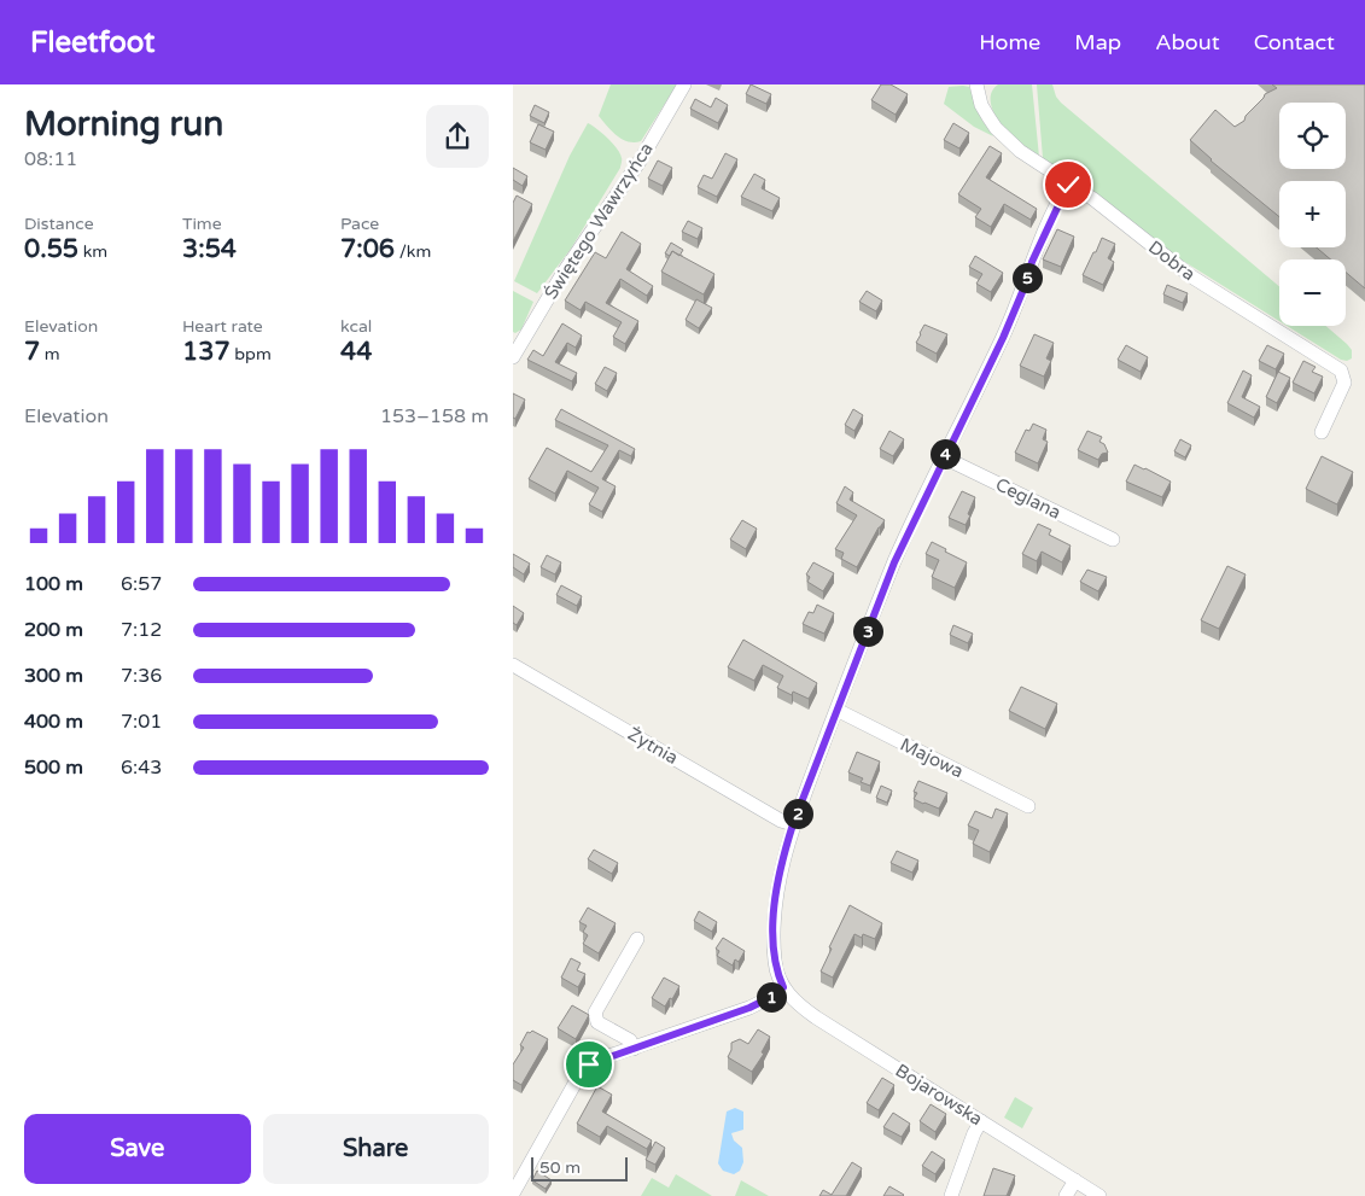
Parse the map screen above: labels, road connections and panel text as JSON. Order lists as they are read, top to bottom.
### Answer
{
  "streets": {
    "street": [
      "Świętego Wawrzyńca",
      "Dobra",
      "Ceglana",
      "Żytnia",
      "Majowa",
      "Bojarowska"
    ]
  },
  "scale_bar": "50 m",
  "page": {
    "header": "Fleetfoot",
    "nav": [
      "Home",
      "Map",
      "About",
      "Contact"
    ],
    "heading": ["Morning run", "08:11"],
    "map_buttons": ["+", "−"],
    "stats": [
      ["Distance", "0.55 km"],
      ["Time", "3:54"],
      ["Pace", "7:06 /km"],
      ["Elevation", "7 m"],
      ["Heart rate", "137 bpm"],
      ["kcal", "44"]
    ],
    "pins": [
      "5",
      "4",
      "3",
      "2",
      "1"
    ],
    "chart": ["Elevation", "153–158 m"],
    "list": [
      {
        "name": "100 m",
        "note": "6:57"
      },
      {
        "name": "200 m",
        "note": "7:12"
      },
      {
        "name": "300 m",
        "note": "7:36"
      },
      {
        "name": "400 m",
        "note": "7:01"
      },
      {
        "name": "500 m",
        "note": "6:43"
      }
    ],
    "buttons": ["Save", "Share"],
    "scale": "50 m"
  }
}
